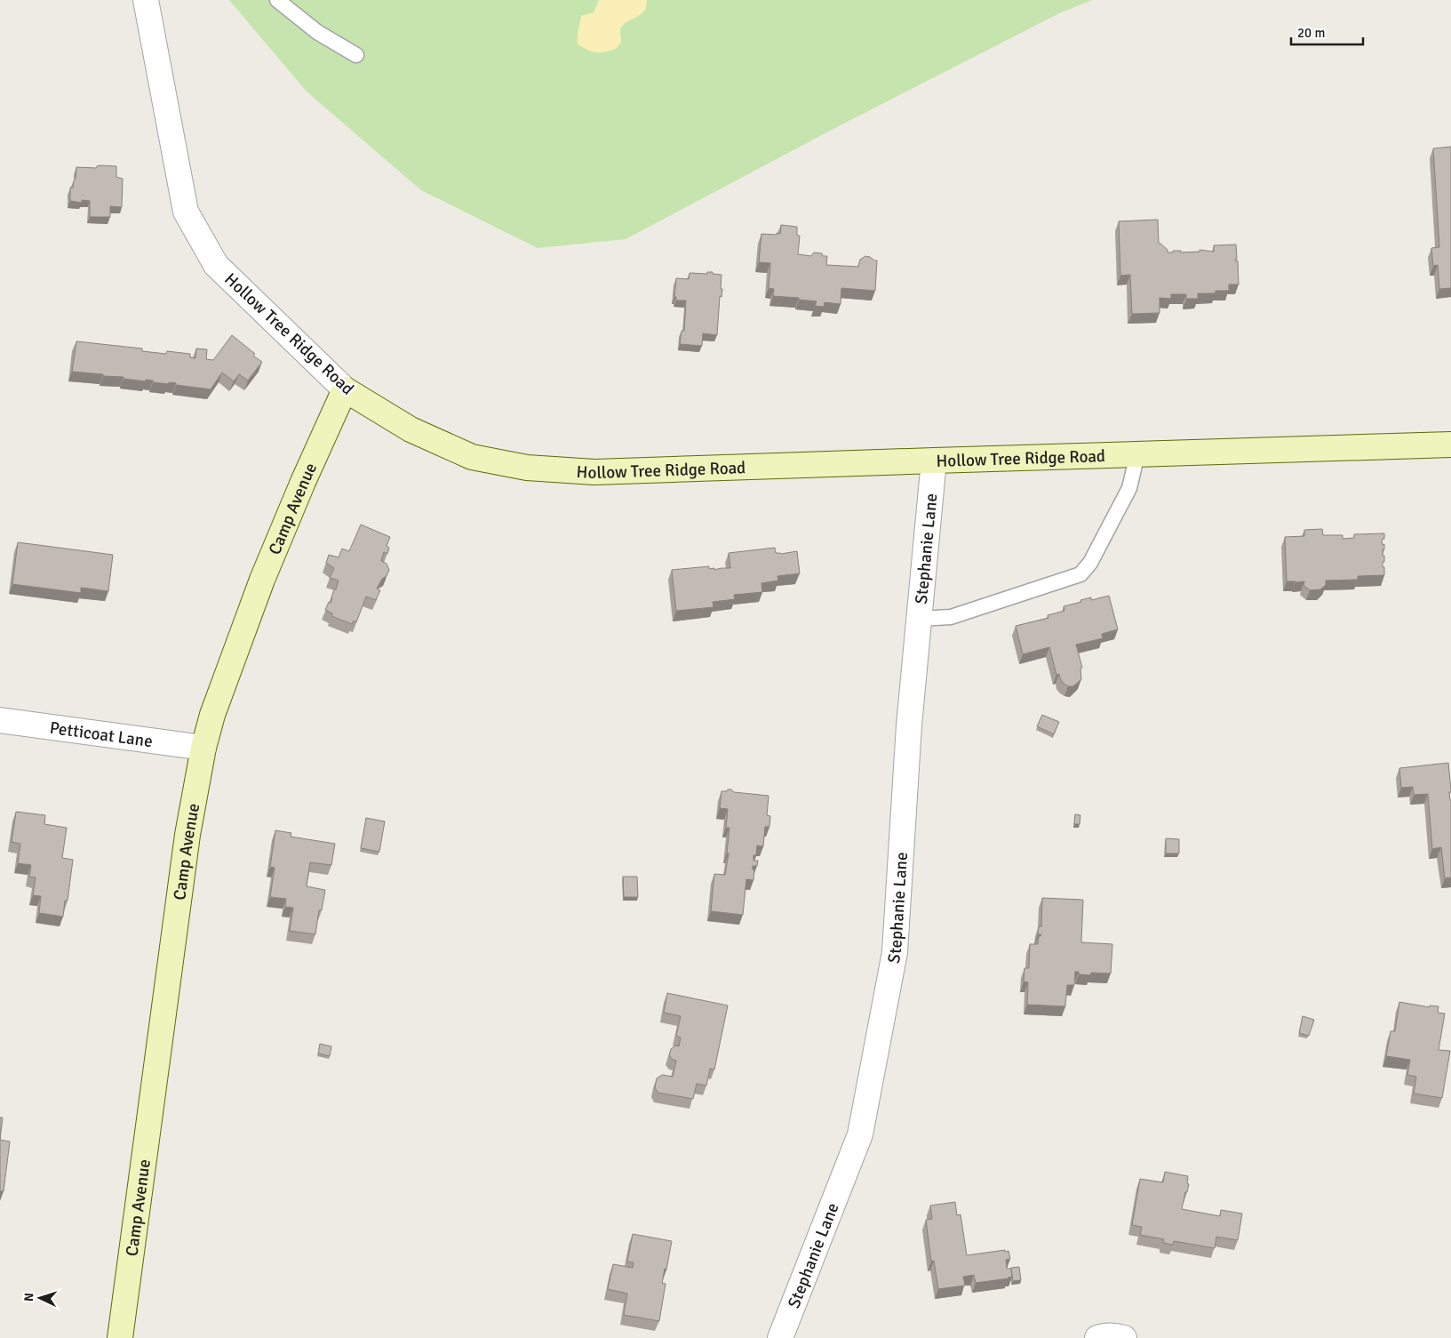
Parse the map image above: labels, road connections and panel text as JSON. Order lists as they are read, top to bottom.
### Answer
{
  "streets": {
    "street": [
      "Hollow Tree Ridge Road",
      "Camp Avenue",
      "Stephanie Lane",
      "Petticoat Lane"
    ]
  },
  "crossings": [
    ["Hollow Tree Ridge Road", "Camp Avenue"],
    ["Hollow Tree Ridge Road", "Stephanie Lane"],
    ["Camp Avenue", "Petticoat Lane"]
  ],
  "scale_bar": "20 m",
  "north": "left"
}
